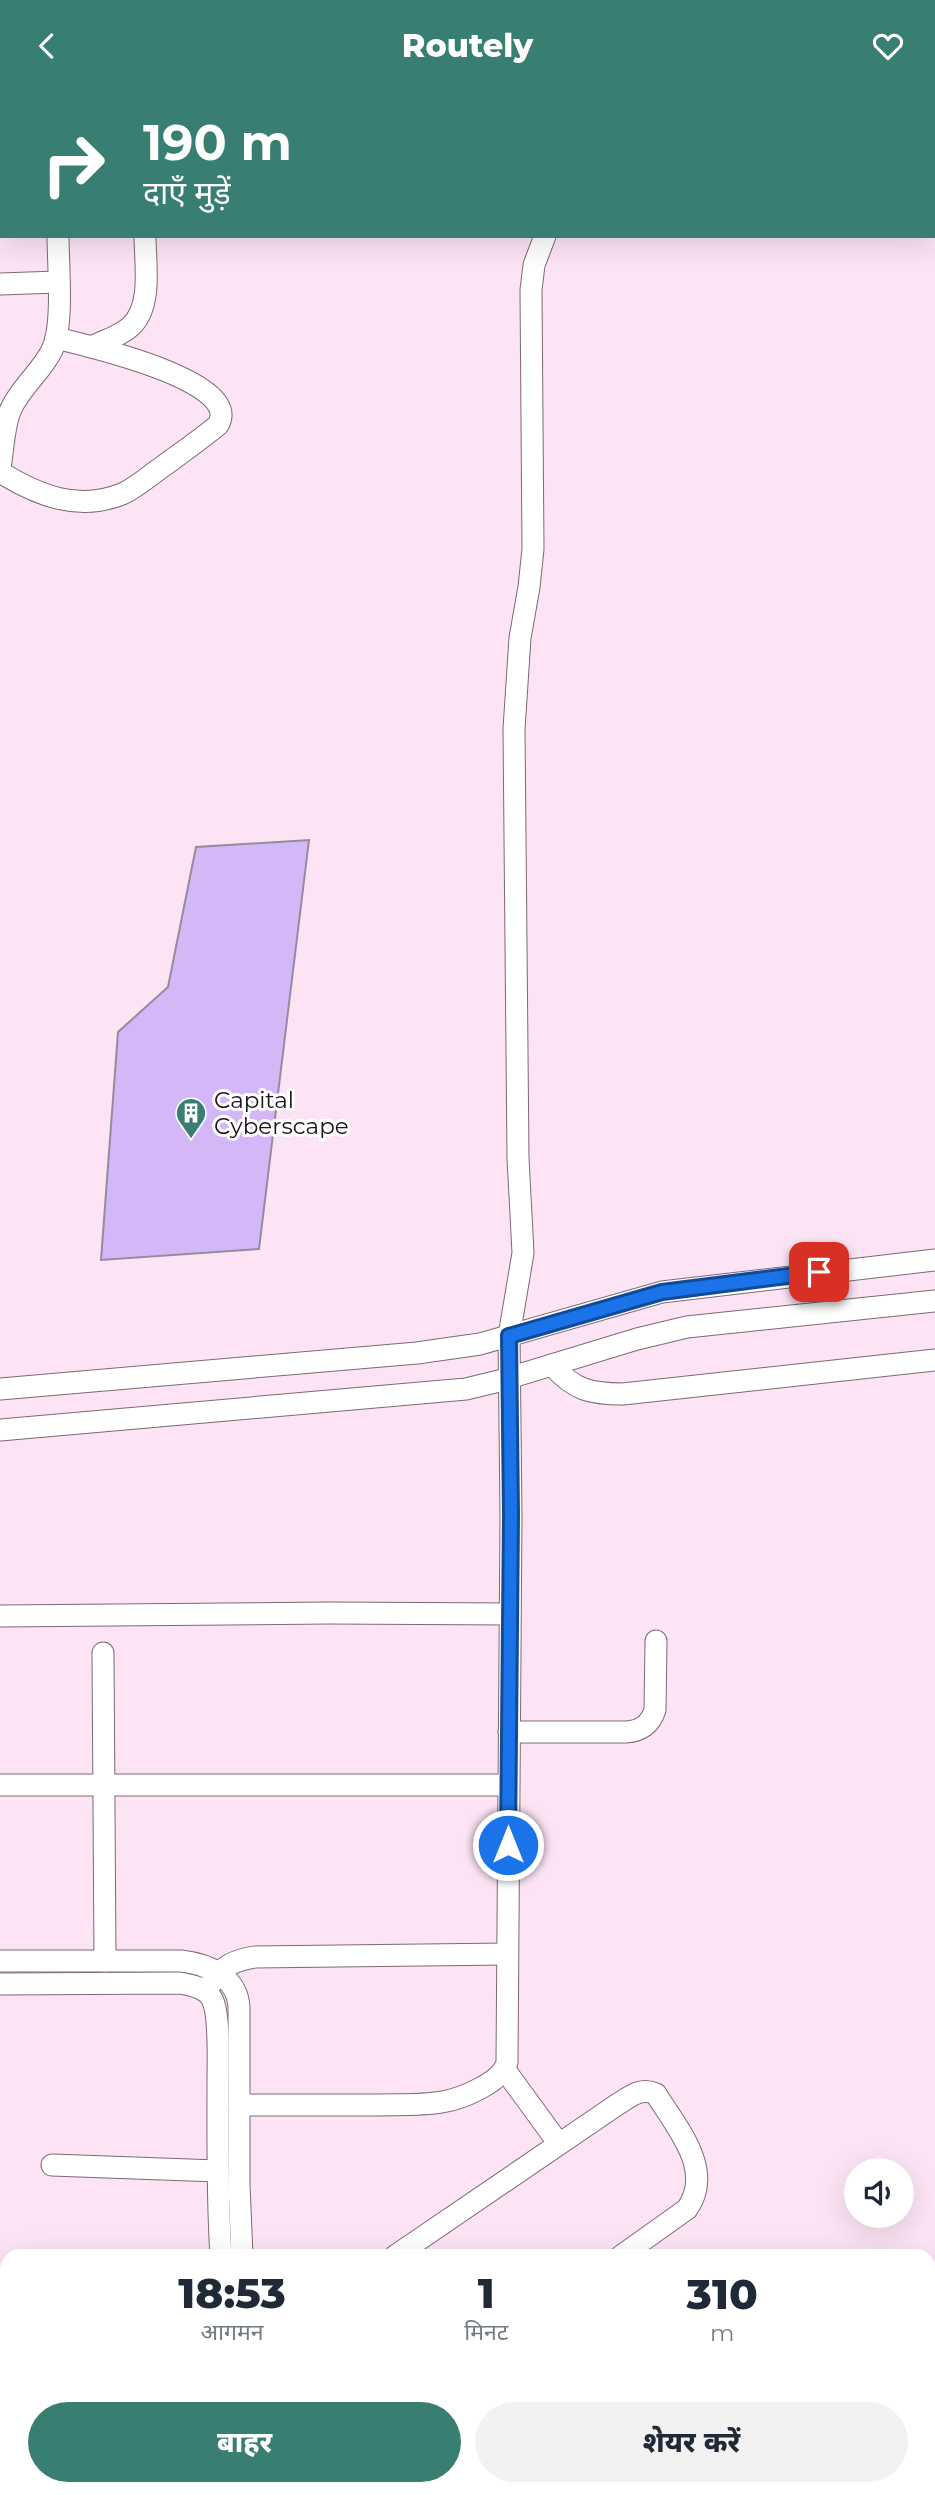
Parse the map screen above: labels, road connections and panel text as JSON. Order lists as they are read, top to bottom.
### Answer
{
  "places": {
    "building": ["Capital Cyberscape"]
  },
  "page": {
    "header": "Routely",
    "turn": ["190 m", "दाएँ मुड़ें"],
    "eta": [
      "18:53",
      "आगमन",
      "1",
      "मिनट",
      "310",
      "m"
    ],
    "buttons": ["बाहर", "शेयर करें"]
  }
}
